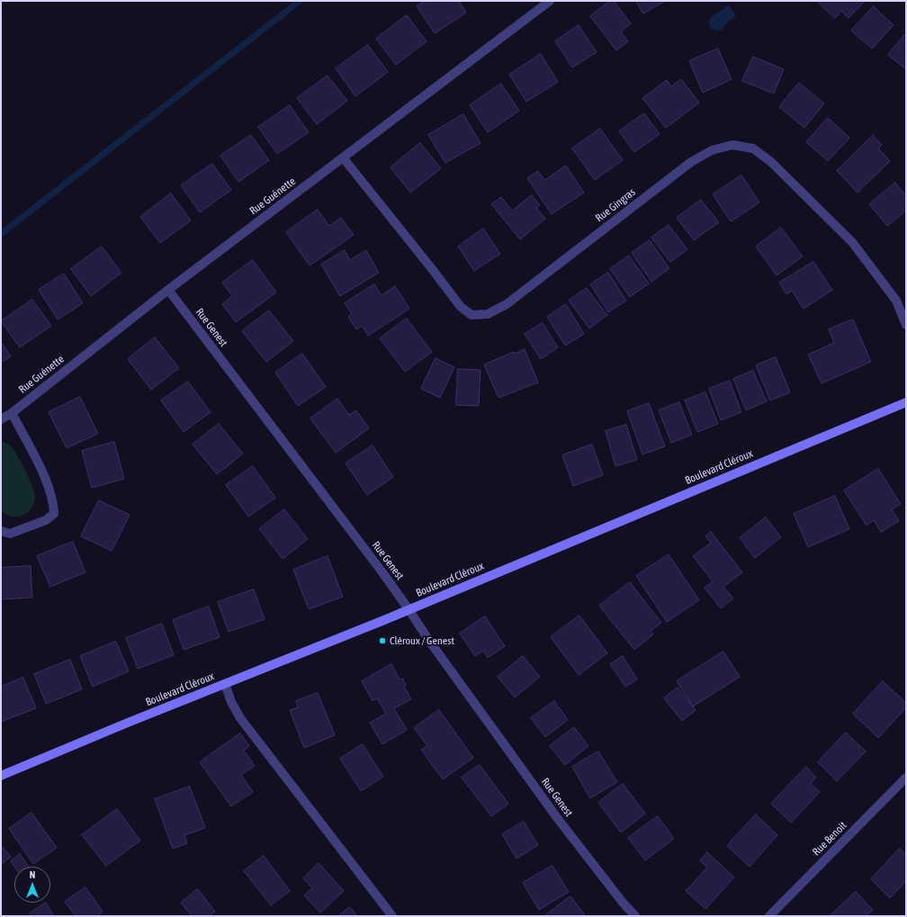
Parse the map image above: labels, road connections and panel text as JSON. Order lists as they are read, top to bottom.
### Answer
{
  "streets": {
    "street": [
      "Rue Guénette",
      "Rue Gingras",
      "Rue Genest",
      "Boulevard Cléroux",
      "Rue Benoit"
    ]
  },
  "crossings": [
    ["Rue Guénette", "Rue Gingras"],
    ["Rue Guénette", "Rue Genest"],
    ["Rue Genest", "Boulevard Cléroux"]
  ],
  "places": ["Cléroux / Genest"],
  "north": "top"
}
